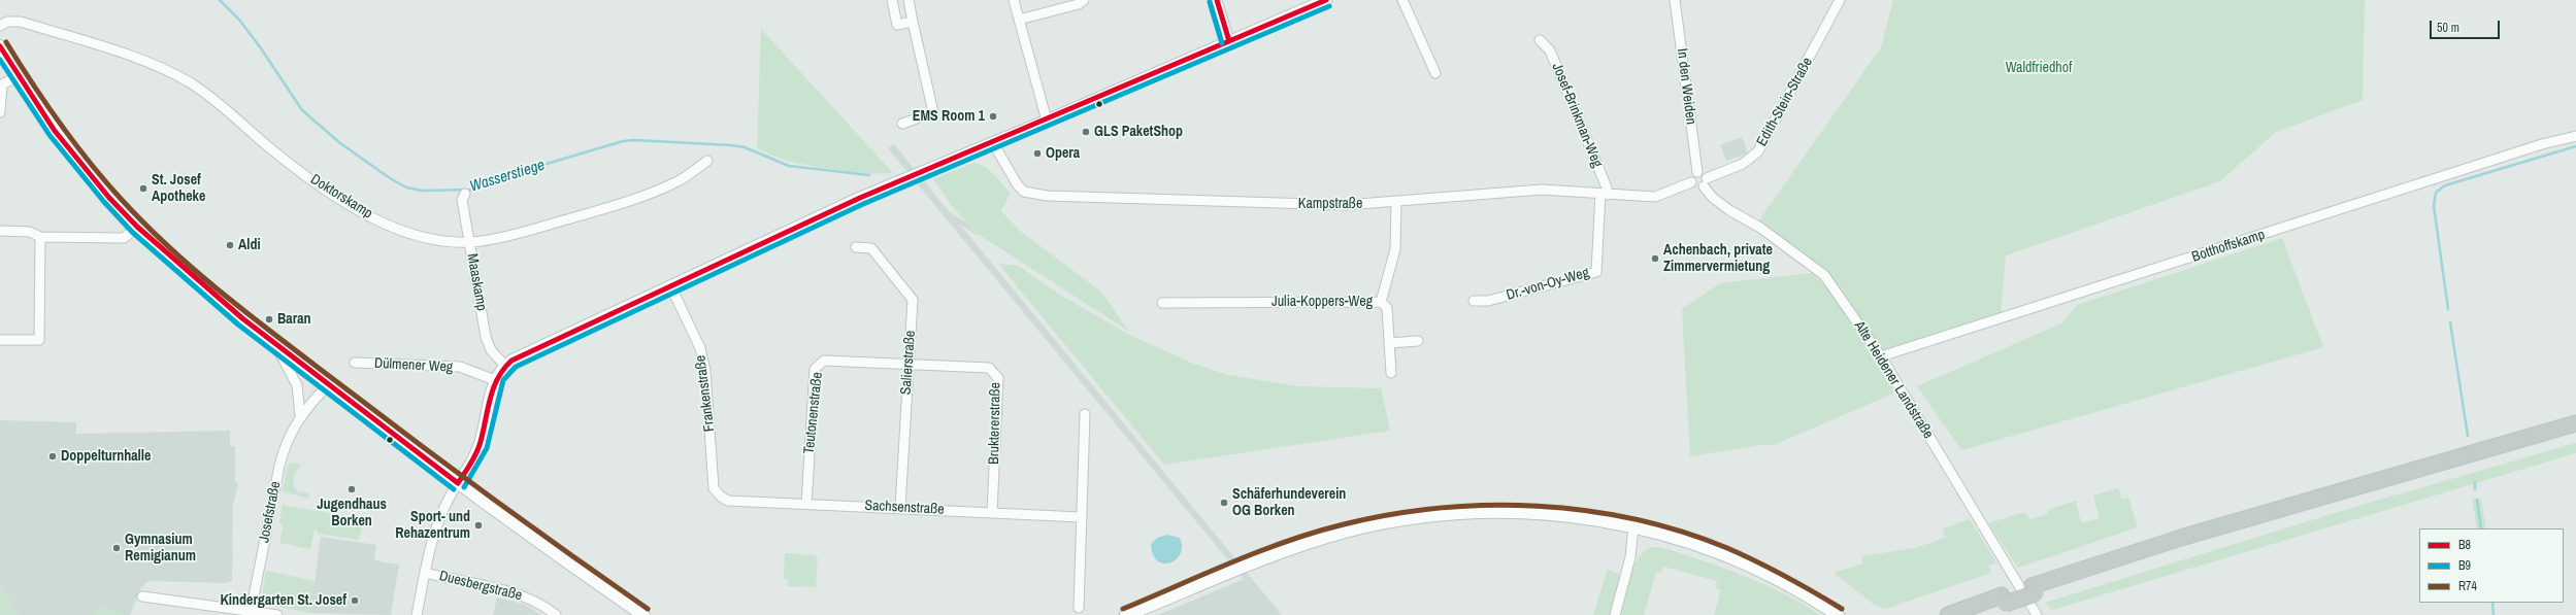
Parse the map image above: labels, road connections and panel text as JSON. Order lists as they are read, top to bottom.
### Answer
{
  "streets": {
    "street": [
      "In den Weiden",
      "Edith-Stein-Straße",
      "Josef-Brinkman-Weg",
      "Doktorskamp",
      "Kampstraße",
      "Botthoffskamp",
      "Maaskamp",
      "Dr.-von-Oy-Weg",
      "Julia-Koppers-Weg",
      "Salierstraße",
      "Dülmener Weg",
      "Alte Heidener Landstraße",
      "Frankenstraße",
      "Teutonenstraße",
      "Bruktererstraße",
      "Sachsenstraße",
      "Josefstraße",
      "Duesbergstraße"
    ]
  },
  "crossings": [
    ["In den Weiden", "Edith-Stein-Straße"],
    ["In den Weiden", "Kampstraße"],
    ["In den Weiden", "Alte Heidener Landstraße"],
    ["Edith-Stein-Straße", "Kampstraße"],
    ["Edith-Stein-Straße", "Alte Heidener Landstraße"],
    ["Josef-Brinkman-Weg", "Kampstraße"],
    ["Josef-Brinkman-Weg", "Dr.-von-Oy-Weg"],
    ["Doktorskamp", "Maaskamp"],
    ["Kampstraße", "Dr.-von-Oy-Weg"],
    ["Kampstraße", "Julia-Koppers-Weg"],
    ["Kampstraße", "Alte Heidener Landstraße"],
    ["Botthoffskamp", "Alte Heidener Landstraße"],
    ["Salierstraße", "Teutonenstraße"],
    ["Salierstraße", "Bruktererstraße"],
    ["Salierstraße", "Sachsenstraße"],
    ["Frankenstraße", "Sachsenstraße"],
    ["Teutonenstraße", "Bruktererstraße"],
    ["Teutonenstraße", "Sachsenstraße"],
    ["Bruktererstraße", "Sachsenstraße"]
  ],
  "water": ["Wasserstiege"],
  "parks": ["Waldfriedhof"],
  "places": [
    "EMS Room 1",
    "GLS PaketShop",
    "Opera",
    "St. Josef Apotheke",
    "Aldi",
    "Achenbach, private Zimmervermietung",
    "Baran",
    "Doppelturnhalle",
    "Jugendhaus Borken",
    "Schäferhundeverein OG Borken",
    "Sport- und Rehazentrum",
    "Gymnasium Remigianum",
    "Kindergarten St. Josef"
  ],
  "lines": ["transit line B8", "transit line B9", "transit line R74"],
  "legend": ["B8", "B9", "R74"],
  "scale_bar": "50 m"
}
